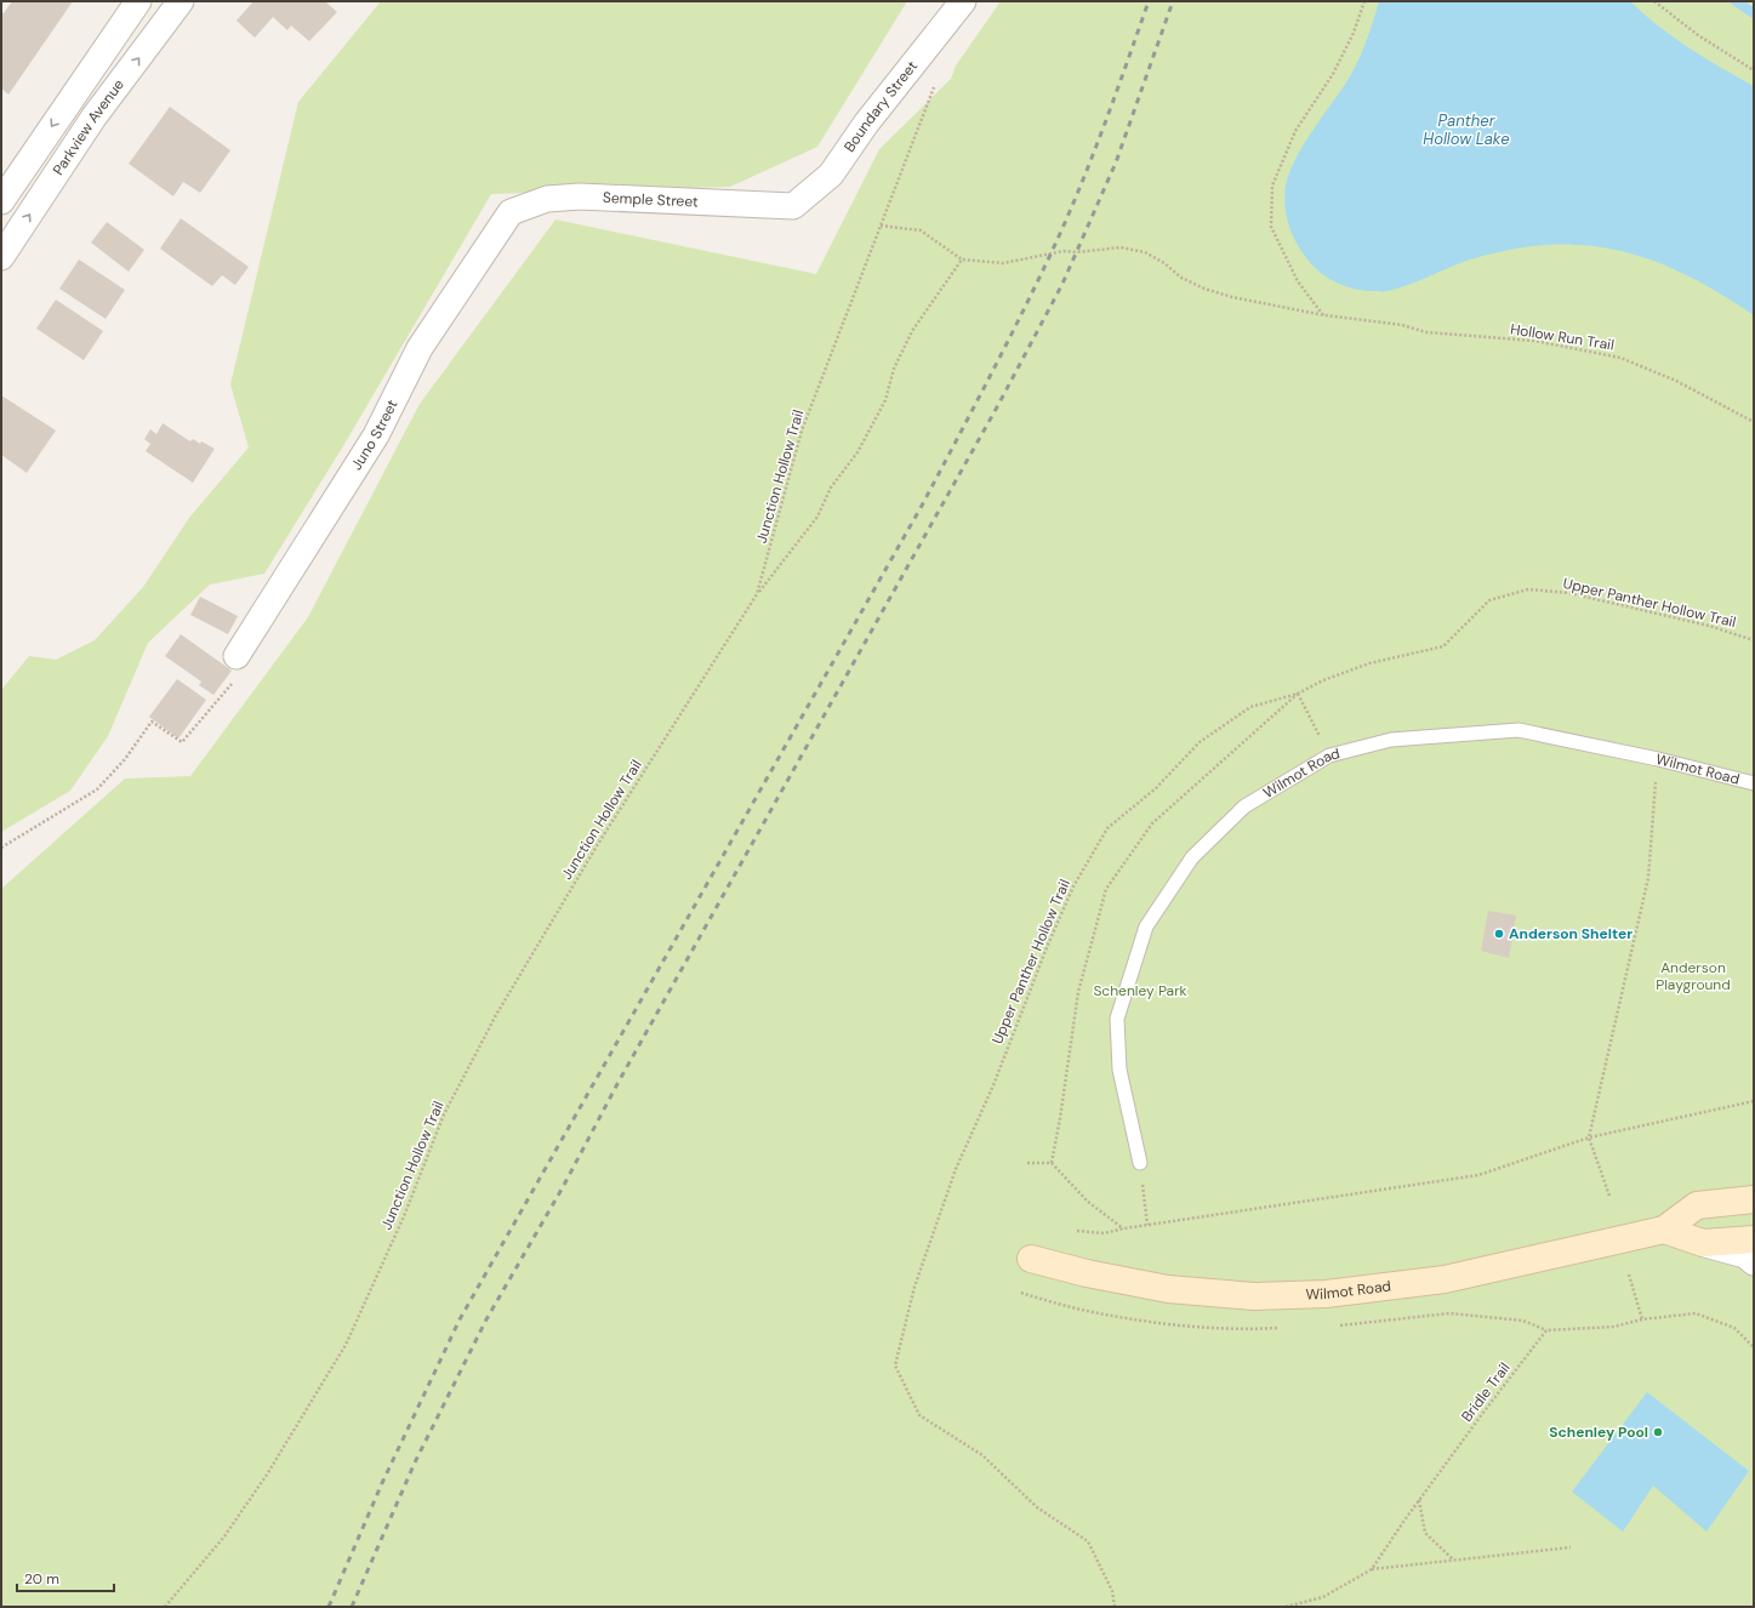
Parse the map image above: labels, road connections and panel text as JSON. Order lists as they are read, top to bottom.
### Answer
{
  "streets": {
    "main road": ["Wilmot Road"],
    "street": [
      "Boundary Street",
      "Parkview Avenue",
      "Semple Street",
      "Juno Street"
    ],
    "path": [
      "Hollow Run Trail",
      "Junction Hollow Trail",
      "Upper Panther Hollow Trail",
      "Bridle Trail"
    ]
  },
  "crossings": [
    ["Boundary Street", "Semple Street"],
    ["Semple Street", "Juno Street"]
  ],
  "water": ["Panther Hollow Lake"],
  "parks": ["Anderson Playground", "Schenley Park"],
  "places": ["Anderson Shelter", "Schenley Pool"],
  "scale_bar": "20 m"
}
